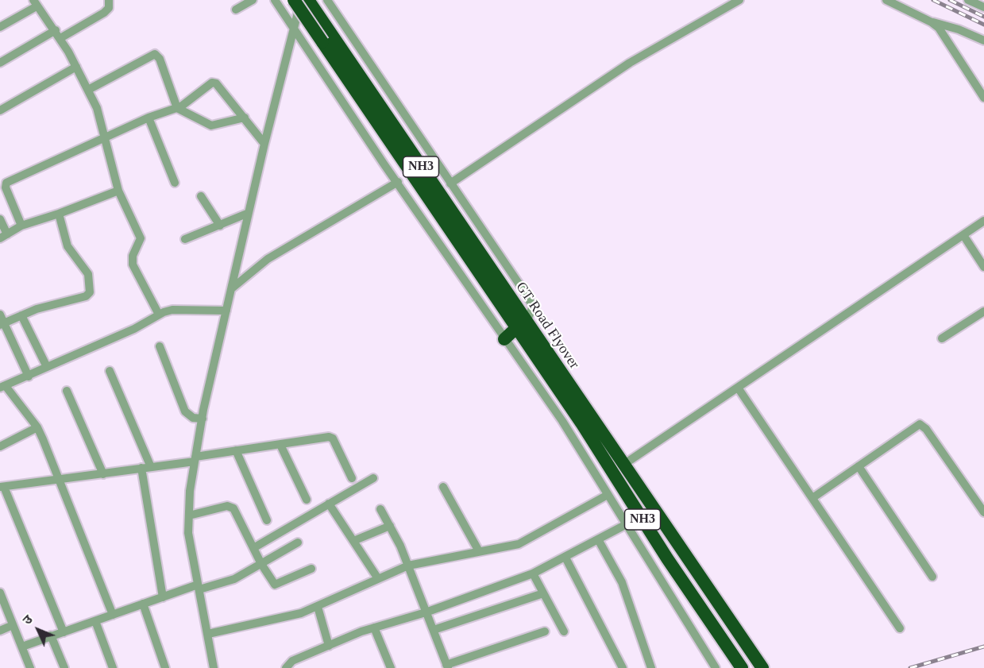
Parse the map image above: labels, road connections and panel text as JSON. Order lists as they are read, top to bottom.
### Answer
{
  "streets": {
    "highway": ["NH3", "GT Road Flyover"]
  },
  "north": "top left"
}
